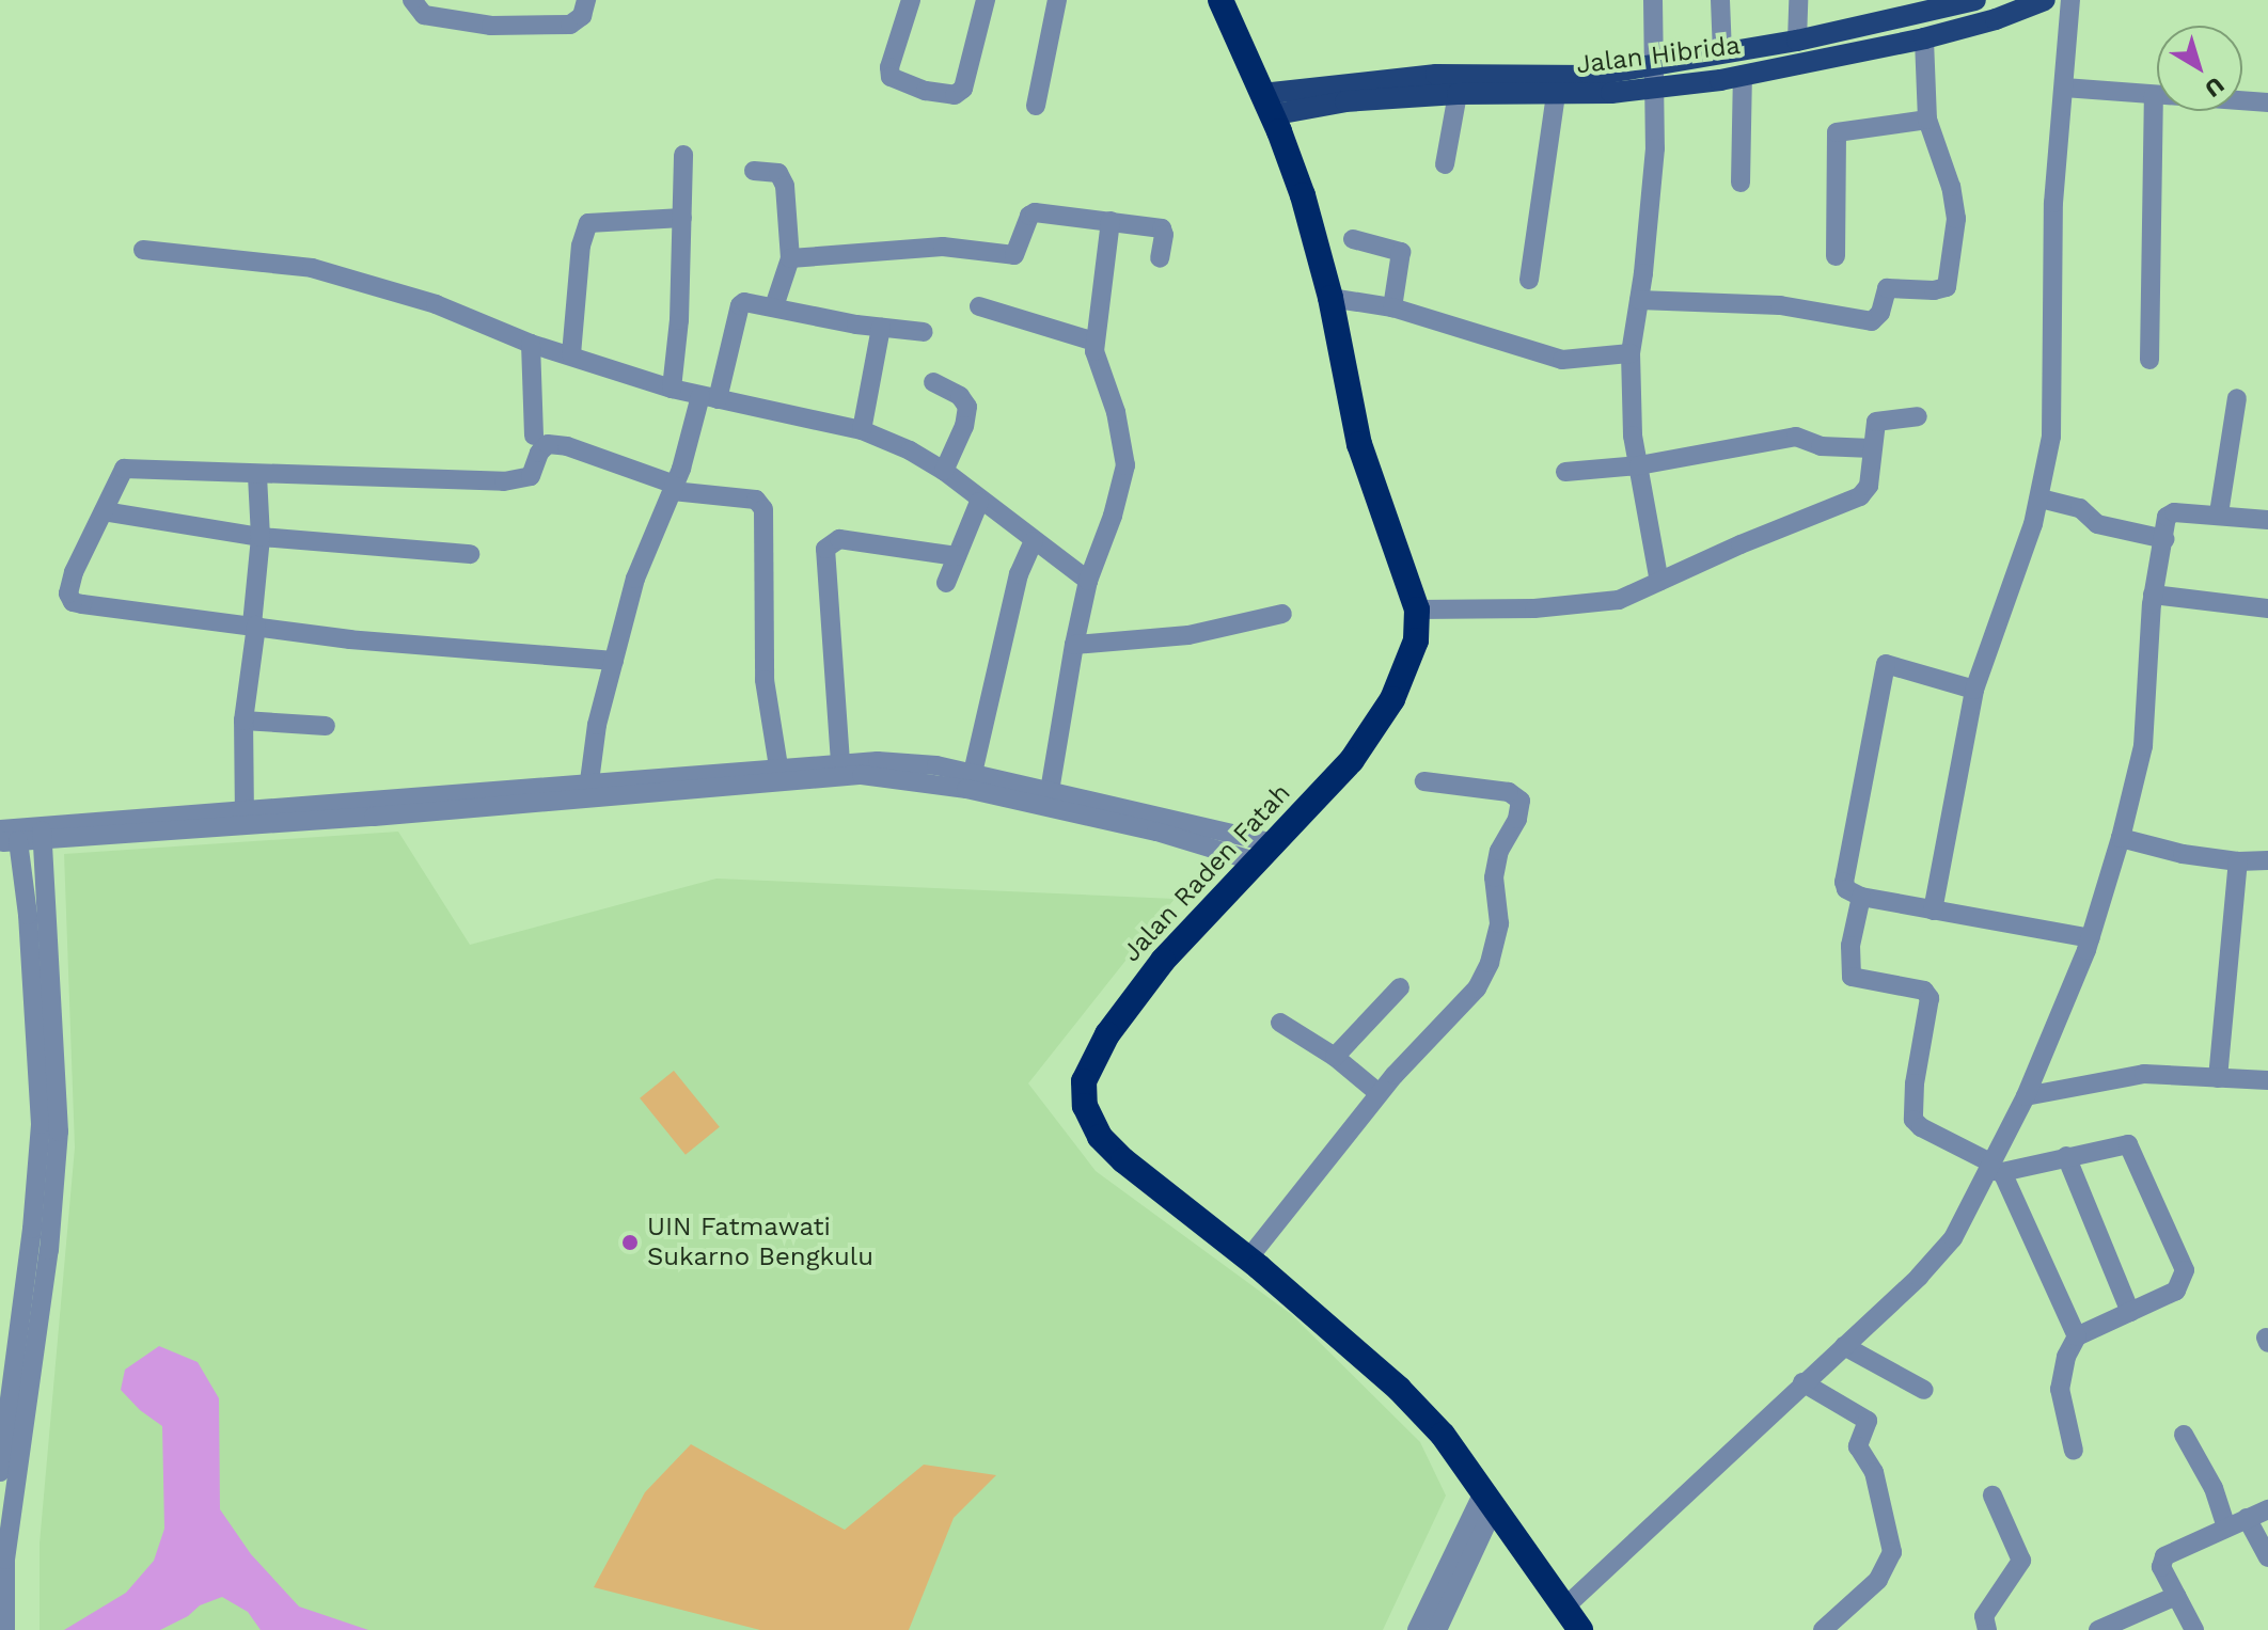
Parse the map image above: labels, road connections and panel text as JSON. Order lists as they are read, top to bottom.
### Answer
{
  "streets": {
    "highway": ["Jalan Raden Fatah"],
    "main road": ["Jalan Hibrida"]
  },
  "crossings": [
    ["Jalan Hibrida", "Jalan Raden Fatah"]
  ],
  "places": ["UIN Fatmawati Sukarno Bengkulu"],
  "north": "bottom right"
}
